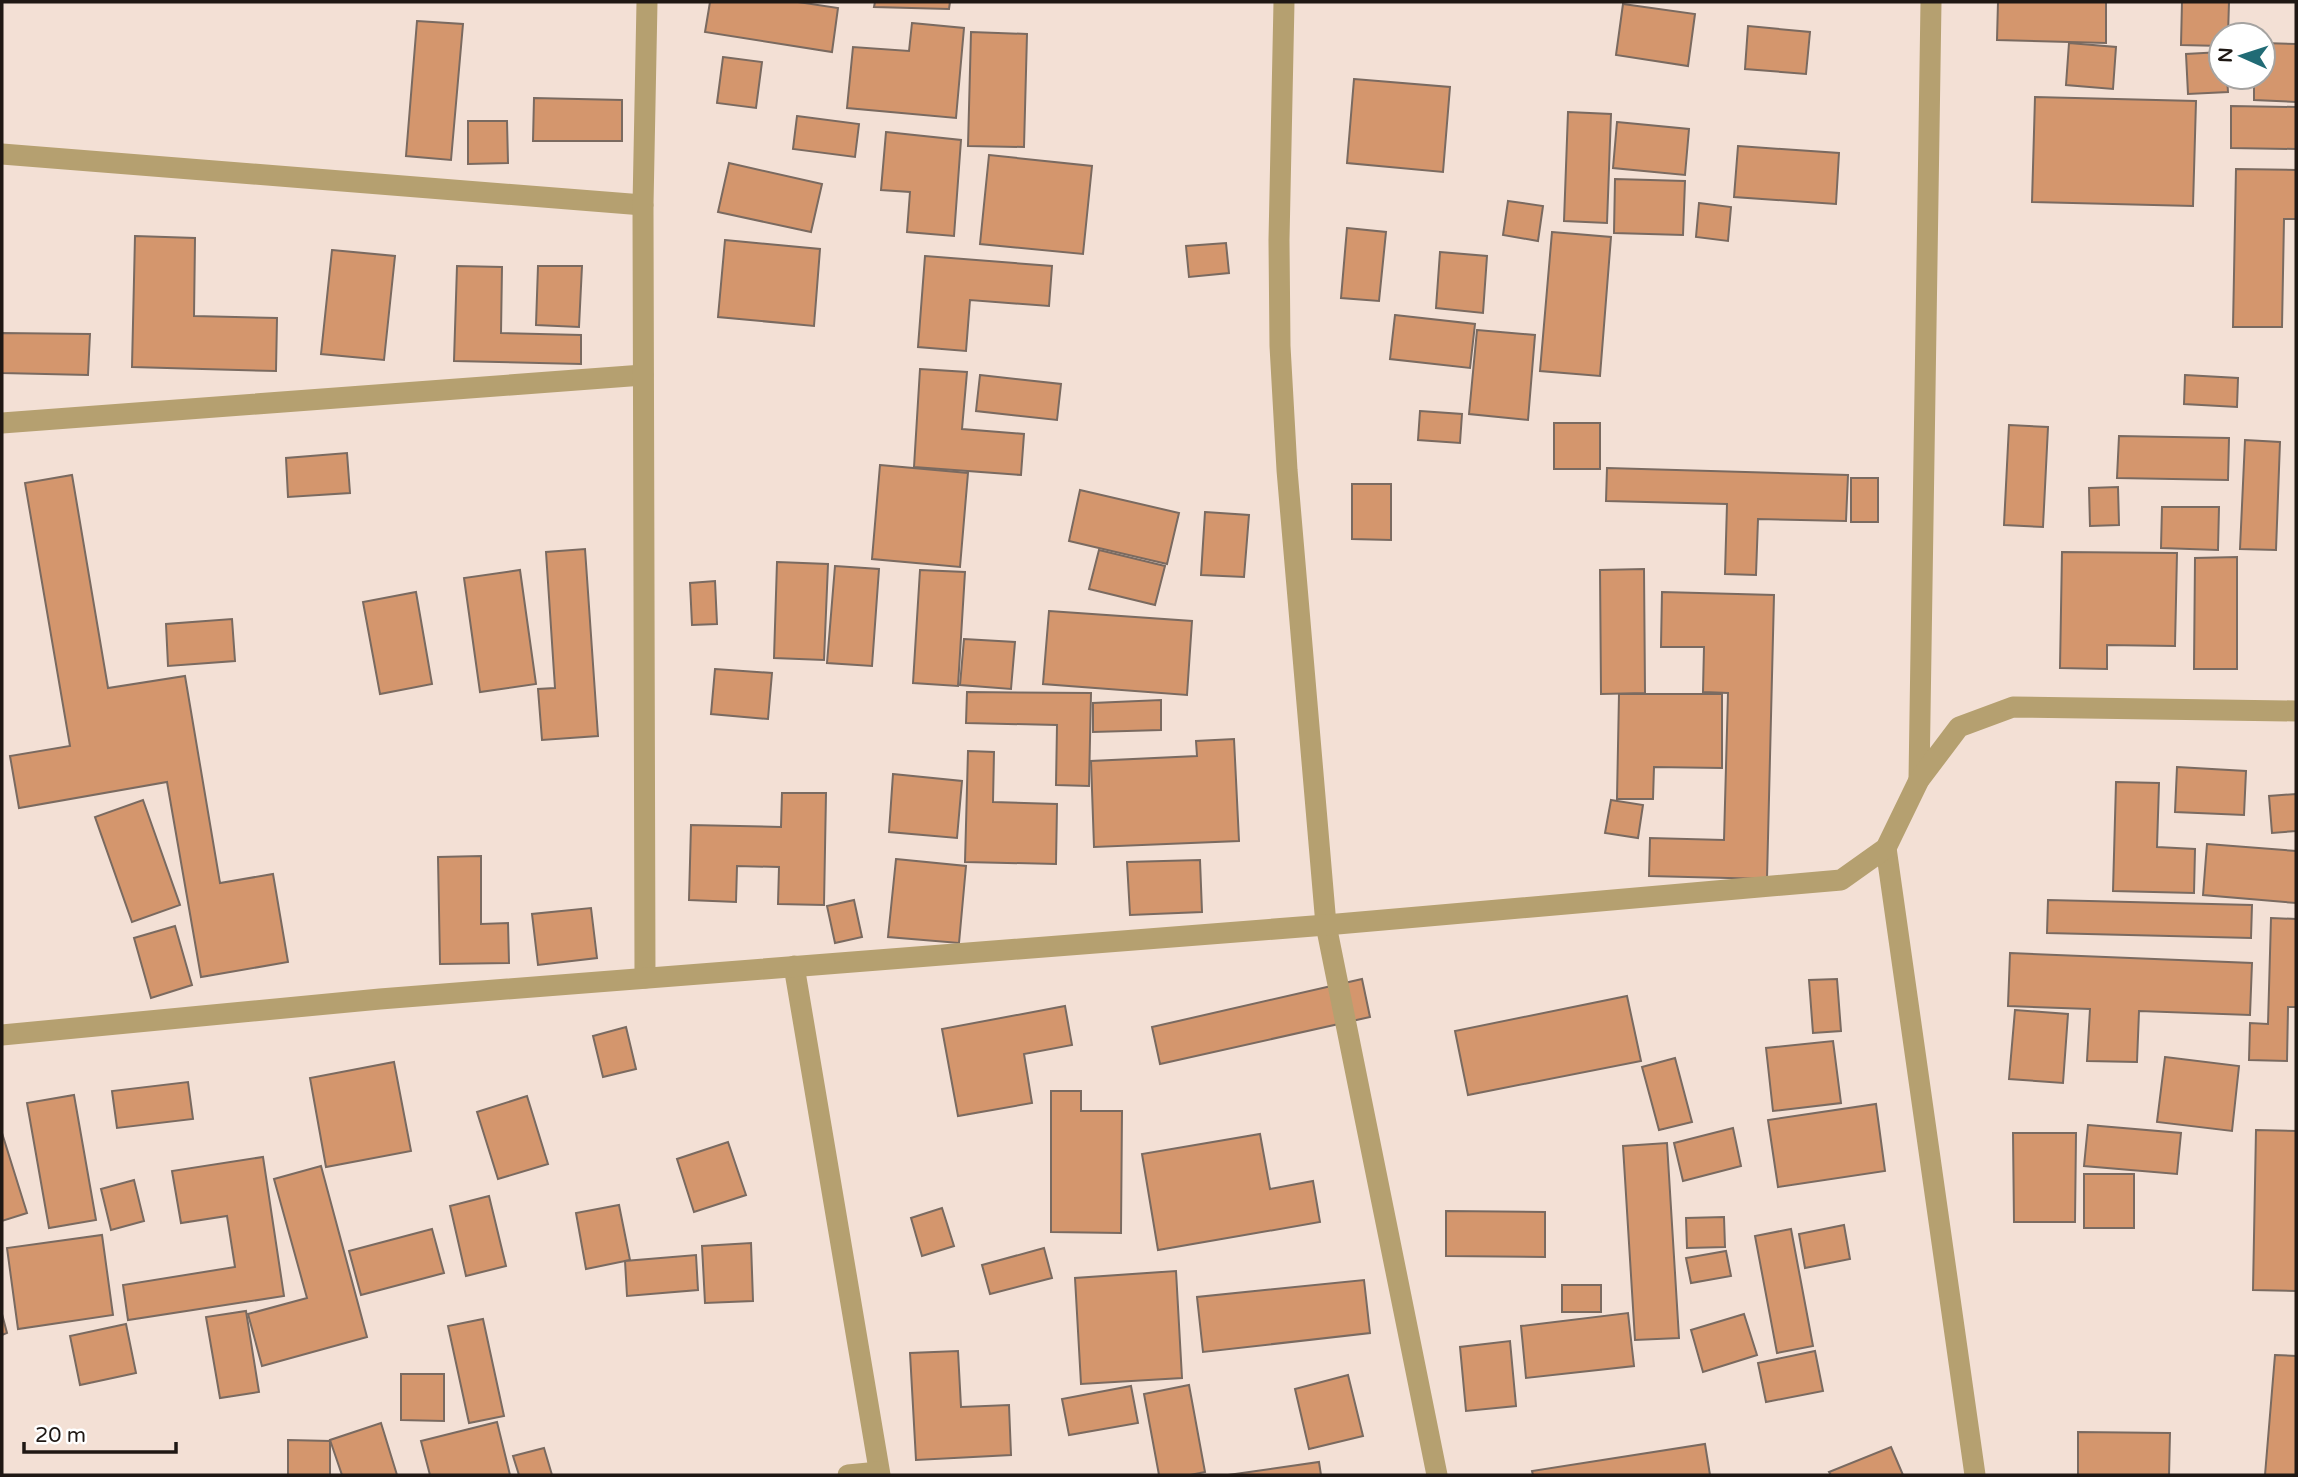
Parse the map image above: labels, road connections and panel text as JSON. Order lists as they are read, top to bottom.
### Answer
{
  "scale_bar": "20 m",
  "north": "left"
}
